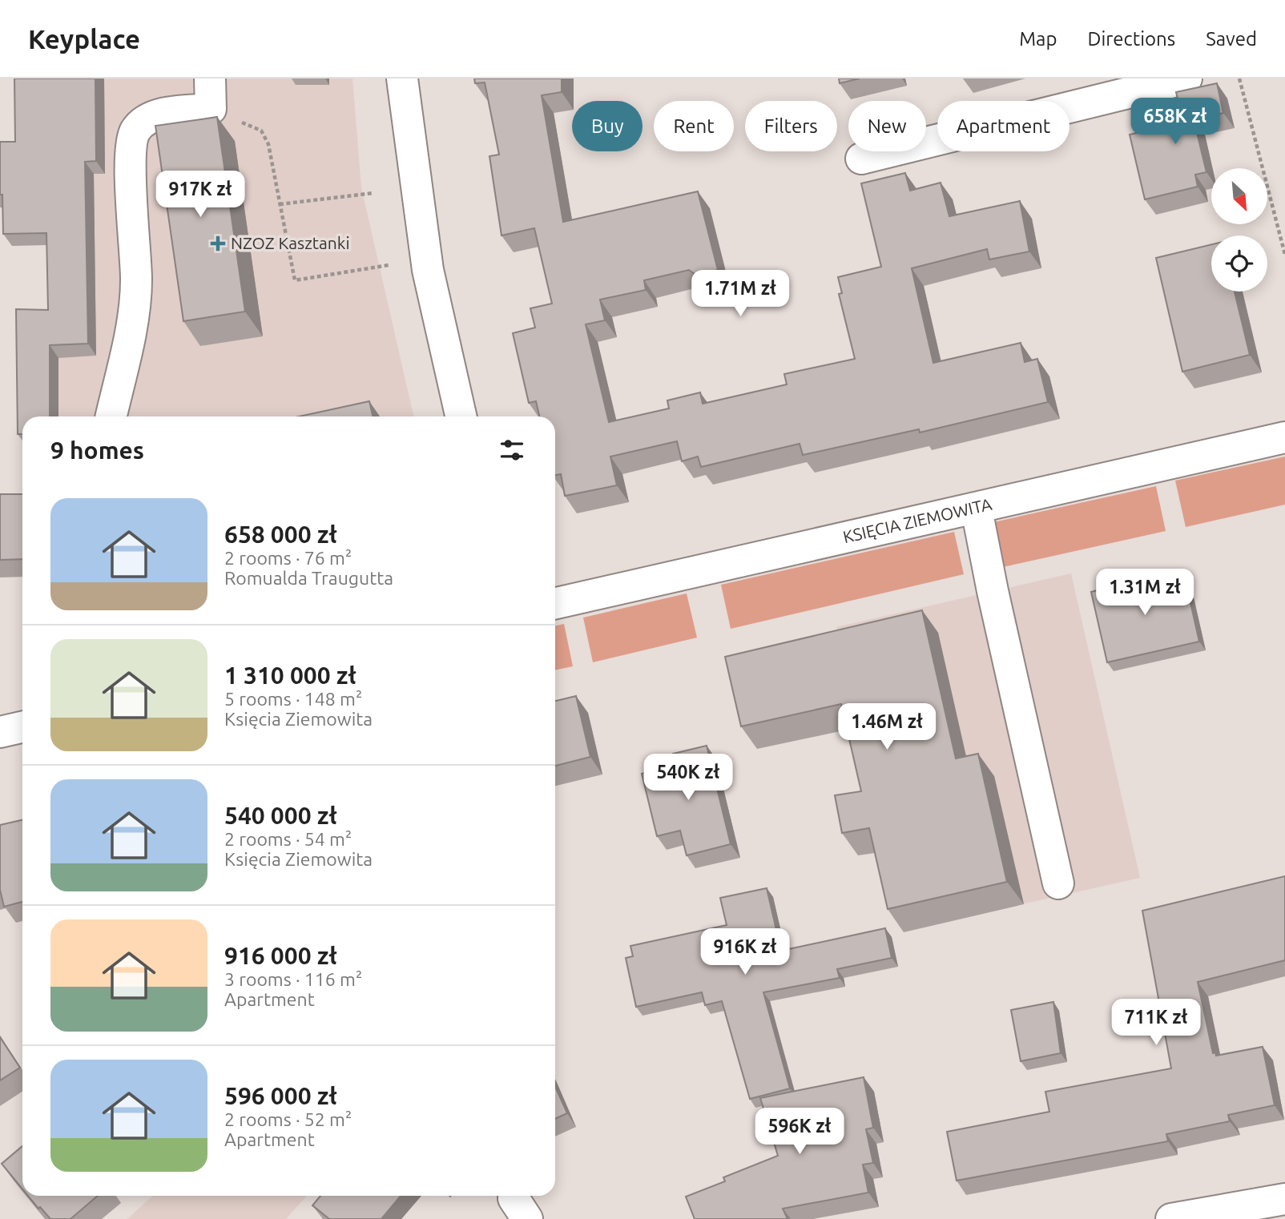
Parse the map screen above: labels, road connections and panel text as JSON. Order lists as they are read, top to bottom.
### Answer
{
  "streets": {
    "street": ["KSIĘCIA ZIEMOWITA"]
  },
  "places": {
    "health": ["NZOZ Kasztanki"]
  },
  "north": "bottom right",
  "page": {
    "header": "Keyplace",
    "nav": ["Map", "Directions", "Saved"],
    "price": [
      "658K zł",
      "917K zł",
      "1.71M zł",
      "1.31M zł",
      "1.46M zł",
      "540K zł",
      "916K zł",
      "711K zł",
      "596K zł"
    ],
    "chip": [
      "Buy",
      "Rent",
      "Filters",
      "New",
      "Apartment"
    ],
    "heading": "9 homes",
    "list": [
      {
        "name": "658 000 zł",
        "note": "2 rooms · 76 m² · Romualda Traugutta"
      },
      {
        "name": "1 310 000 zł",
        "note": "5 rooms · 148 m² · Księcia Ziemowita"
      },
      {
        "name": "540 000 zł",
        "note": "2 rooms · 54 m² · Księcia Ziemowita"
      },
      {
        "name": "916 000 zł",
        "note": "3 rooms · 116 m² · Apartment"
      },
      {
        "name": "596 000 zł",
        "note": "2 rooms · 52 m² · Apartment"
      }
    ]
  }
}
